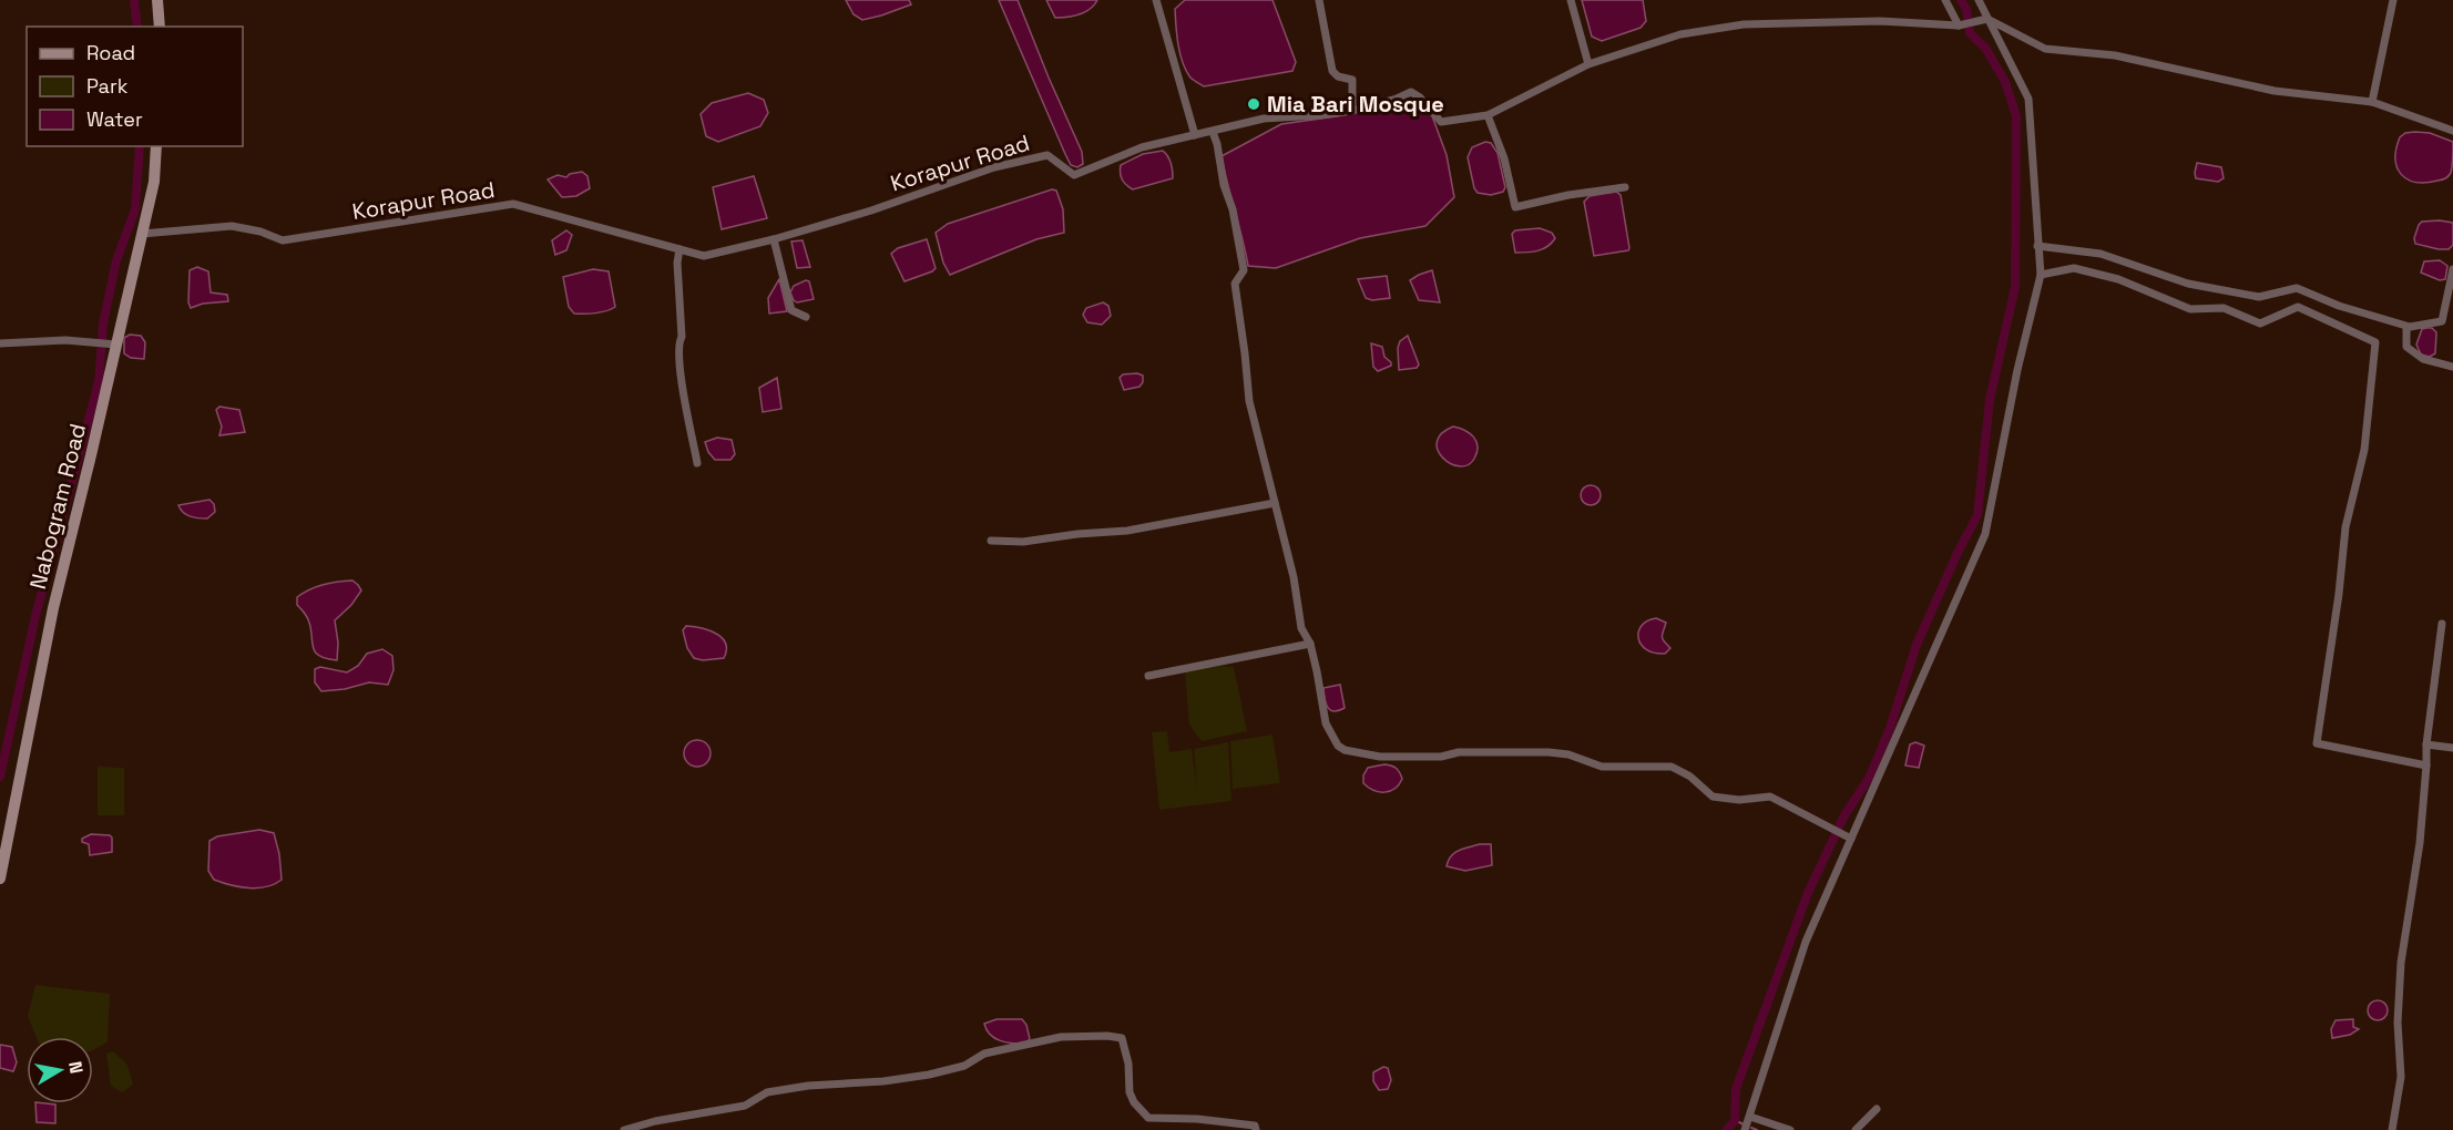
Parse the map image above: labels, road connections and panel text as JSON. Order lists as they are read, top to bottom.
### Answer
{
  "streets": {
    "main road": ["Nabogram Road"],
    "street": ["Korapur Road"]
  },
  "crossings": [
    ["Korapur Road", "Nabogram Road"]
  ],
  "places": ["Mia Bari Mosque"],
  "legend": ["Road", "Park", "Water"],
  "north": "right"
}
